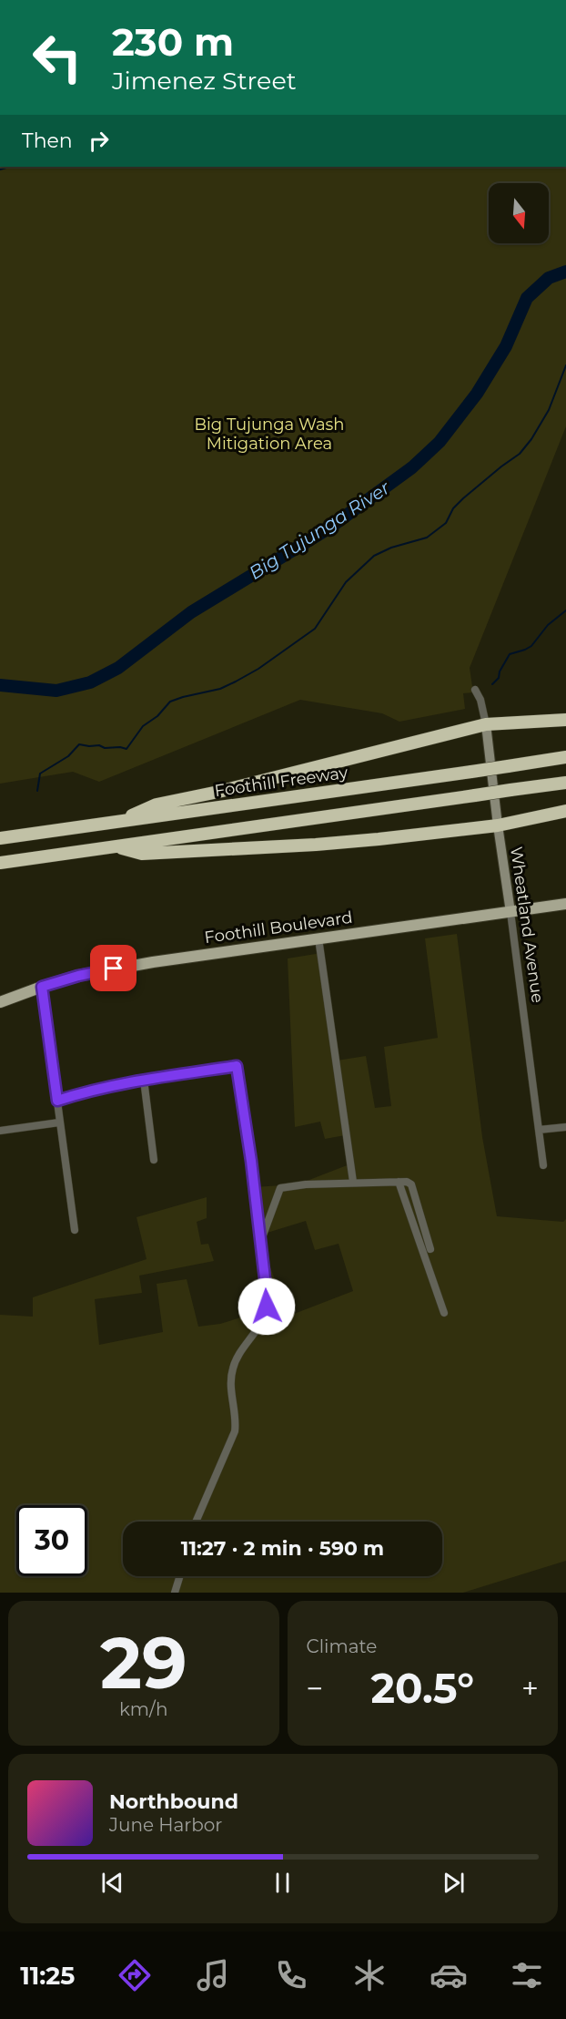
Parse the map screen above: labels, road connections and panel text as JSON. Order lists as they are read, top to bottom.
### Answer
{
  "streets": {
    "highway": ["Foothill Freeway"],
    "main road": ["Foothill Boulevard"],
    "street": ["Wheatland Avenue"]
  },
  "crossings": [
    ["Wheatland Avenue", "Foothill Boulevard"]
  ],
  "water": ["Big Tujunga River"],
  "parks": ["Big Tujunga Wash Mitigation Area"],
  "north": "bottom",
  "page": {
    "turn": ["230 m", "Jimenez Street"],
    "then": "Then",
    "limit": "30",
    "trip": "11:27 · 2 min · 590 m",
    "tile": [
      ["29", "km/h"],
      "Climate"
    ],
    "heat": ["−", "20.5°", "+"],
    "song": ["Northbound", "June Harbor"],
    "tabs": "11:25"
  }
}
